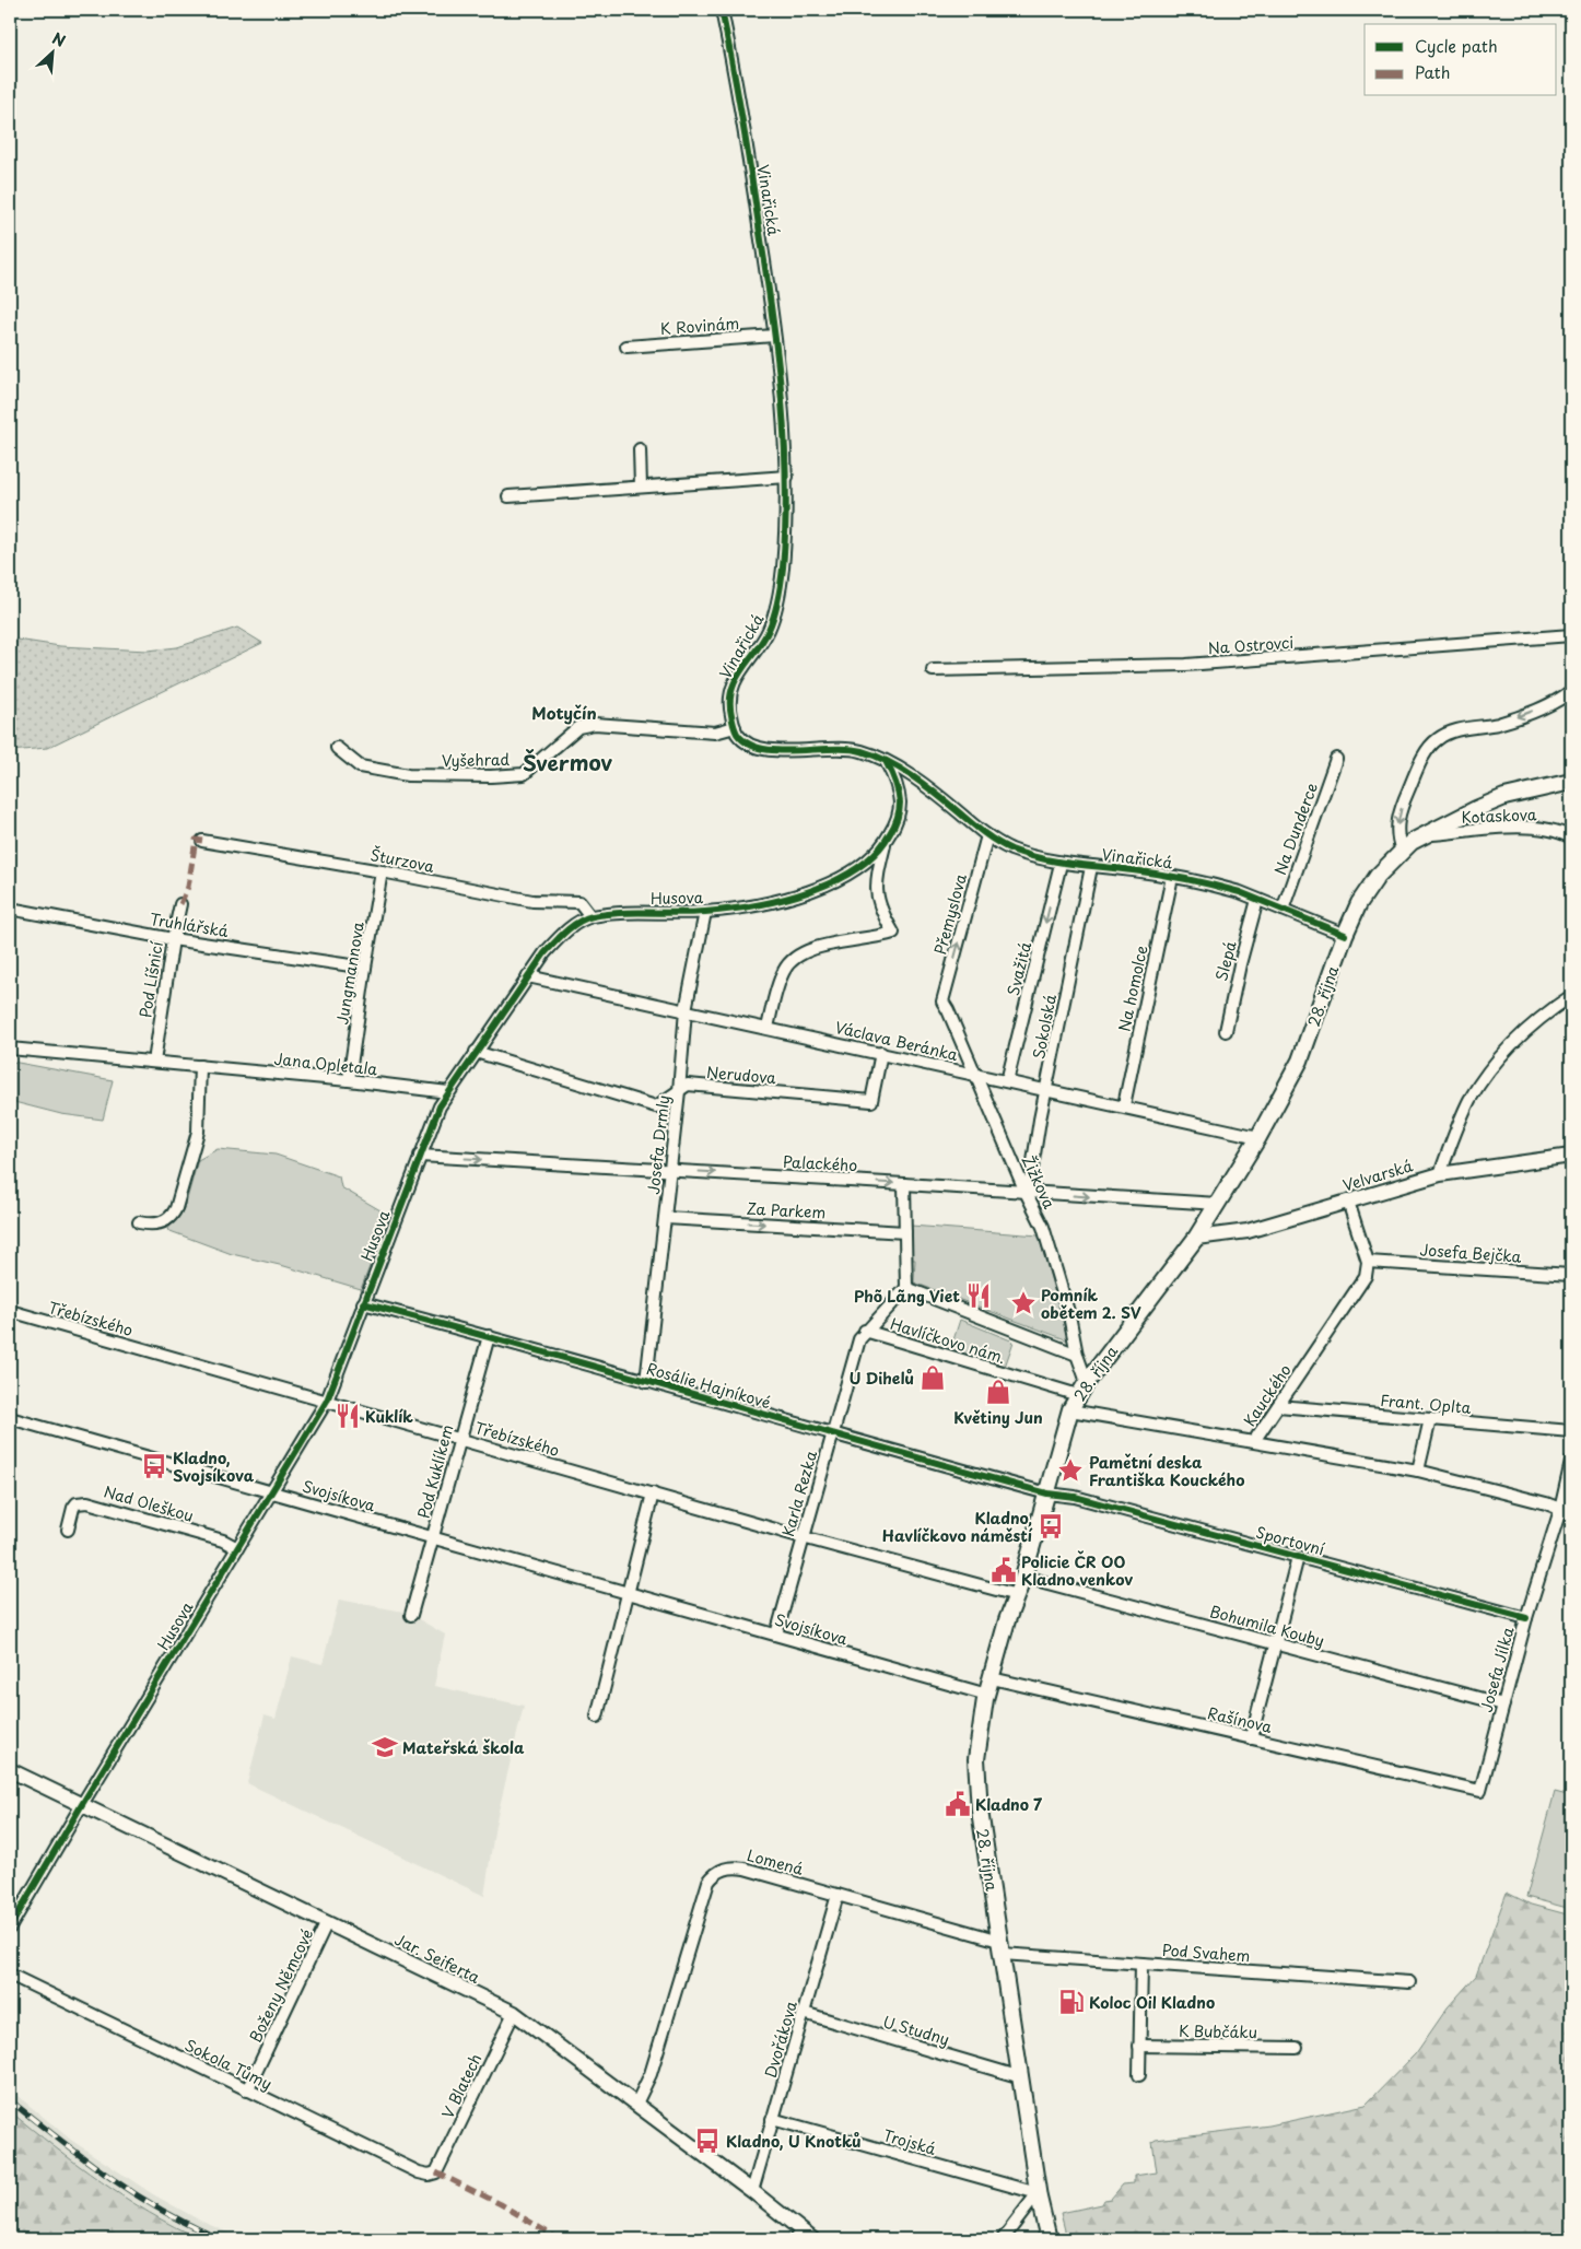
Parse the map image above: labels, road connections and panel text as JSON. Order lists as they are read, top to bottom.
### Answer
{
  "streets": {
    "main road": ["28. října"],
    "street": [
      "Vinařická",
      "K Rovinám",
      "Na Ostrovci",
      "Vyšehrad",
      "Kotaskova",
      "Na Dunderce",
      "Šturzova",
      "Husova",
      "Přemyslova",
      "Truhlářská",
      "Slepá",
      "Svažitá",
      "Jungmannova",
      "Pod Líšnicí",
      "Na homolce",
      "Sokolská",
      "Václava Beránka",
      "Jana Opletala",
      "Nerudova",
      "Josefa Drmly",
      "Palackého",
      "Velvarská",
      "Žižkova",
      "Za Parkem",
      "Josefa Bejčka",
      "Třebízského",
      "Havlíčkovo nám.",
      "Rosálie Hajníkové",
      "Kauckého",
      "Frant. Oplta",
      "Pod Kuklíkem",
      "Karla Rezka",
      "Svojsíkova",
      "Nad Oleškou",
      "Sportovní",
      "Bohumila Kouby",
      "Josefa Jílka",
      "Rašínova",
      "Lomená",
      "Pod Svahem",
      "Jar. Seiferta",
      "Boženy Němcové",
      "U Studny",
      "K Bubčáku",
      "Dvořákova",
      "Sokola Tůmy",
      "V Blatech",
      "Trojská"
    ]
  },
  "crossings": [
    ["Vinařická", "K Rovinám"],
    ["Vinařická", "Vyšehrad"],
    ["Vinařická", "Na Dunderce"],
    ["Vinařická", "Husova"],
    ["Vinařická", "Přemyslova"],
    ["Vinařická", "Slepá"],
    ["Vinařická", "Svažitá"],
    ["Vinařická", "Na homolce"],
    ["Vinařická", "28. října"],
    ["Vinařická", "Sokolská"],
    ["Kotaskova", "28. října"],
    ["Šturzova", "Husova"],
    ["Šturzova", "Jungmannova"],
    ["Husova", "Václava Beránka"],
    ["Husova", "Jana Opletala"],
    ["Husova", "Nerudova"],
    ["Husova", "Josefa Drmly"],
    ["Husova", "Palackého"],
    ["Husova", "Třebízského"],
    ["Husova", "Rosálie Hajníkové"],
    ["Husova", "Svojsíkova"],
    ["Husova", "Nad Oleškou"],
    ["Husova", "Jar. Seiferta"],
    ["Přemyslova", "Žižkova"],
    ["Truhlářská", "Jungmannova"],
    ["Truhlářská", "Pod Líšnicí"],
    ["Svažitá", "Václava Beránka"],
    ["Jungmannova", "Jana Opletala"],
    ["Pod Líšnicí", "Jana Opletala"],
    ["Na homolce", "Václava Beránka"],
    ["28. října", "Václava Beránka"],
    ["28. října", "Palackého"],
    ["28. října", "Velvarská"],
    ["28. října", "Žižkova"],
    ["28. října", "Třebízského"],
    ["28. října", "Havlíčkovo nám."],
    ["28. října", "Rosálie Hajníkové"],
    ["28. října", "Kauckého"],
    ["28. října", "Svojsíkova"],
    ["28. října", "Sportovní"],
    ["28. října", "Bohumila Kouby"],
    ["28. října", "Rašínova"],
    ["28. října", "Lomená"],
    ["28. října", "Pod Svahem"],
    ["28. října", "U Studny"],
    ["28. října", "Trojská"],
    ["Sokolská", "Václava Beránka"],
    ["Sokolská", "Palackého"],
    ["Sokolská", "Žižkova"],
    ["Václava Beránka", "Nerudova"],
    ["Václava Beránka", "Josefa Drmly"],
    ["Václava Beránka", "Žižkova"],
    ["Nerudova", "Josefa Drmly"],
    ["Josefa Drmly", "Palackého"],
    ["Josefa Drmly", "Za Parkem"],
    ["Josefa Drmly", "Rosálie Hajníkové"],
    ["Palackého", "Žižkova"],
    ["Žižkova", "Havlíčkovo nám."],
    ["Josefa Bejčka", "Kauckého"],
    ["Třebízského", "Pod Kuklíkem"],
    ["Třebízského", "Karla Rezka"],
    ["Havlíčkovo nám.", "Karla Rezka"],
    ["Rosálie Hajníkové", "Pod Kuklíkem"],
    ["Rosálie Hajníkové", "Karla Rezka"],
    ["Rosálie Hajníkové", "Sportovní"],
    ["Kauckého", "Frant. Oplta"],
    ["Pod Kuklíkem", "Svojsíkova"],
    ["Karla Rezka", "Svojsíkova"],
    ["Sportovní", "Josefa Jílka"],
    ["Bohumila Kouby", "Josefa Jílka"],
    ["Josefa Jílka", "Rašínova"],
    ["Lomená", "Pod Svahem"],
    ["Lomená", "Jar. Seiferta"],
    ["Lomená", "Dvořákova"],
    ["Jar. Seiferta", "Boženy Němcové"],
    ["Jar. Seiferta", "Dvořákova"],
    ["Jar. Seiferta", "V Blatech"],
    ["Boženy Němcové", "Sokola Tůmy"],
    ["U Studny", "Dvořákova"],
    ["Dvořákova", "Trojská"],
    ["Sokola Tůmy", "V Blatech"]
  ],
  "one_way": [
    "Přemyslova",
    "Svažitá",
    "Palackého",
    "Za Parkem"
  ],
  "districts": ["Motyčín", "Švermov"],
  "places": {
    "restaurant": ["Phõ Lãng Viet", "Kuklík"],
    "place": ["Pomník obětem 2. SV", "Pamětní deska Františka Kouckého"],
    "shop": ["U Dihelů", "Květiny Jun"],
    "bus stop": ["Kladno, Svojsíkova", "Kladno, Havlíčkovo náměstí", "Kladno, U Knotků"],
    "public building": ["Policie ČR OO Kladno venkov", "Kladno 7"],
    "school or university": ["Mateřská škola"],
    "fuel station": ["Koloc Oil Kladno"]
  },
  "legend": ["Cycle path", "Path"],
  "north": "top right"
}
